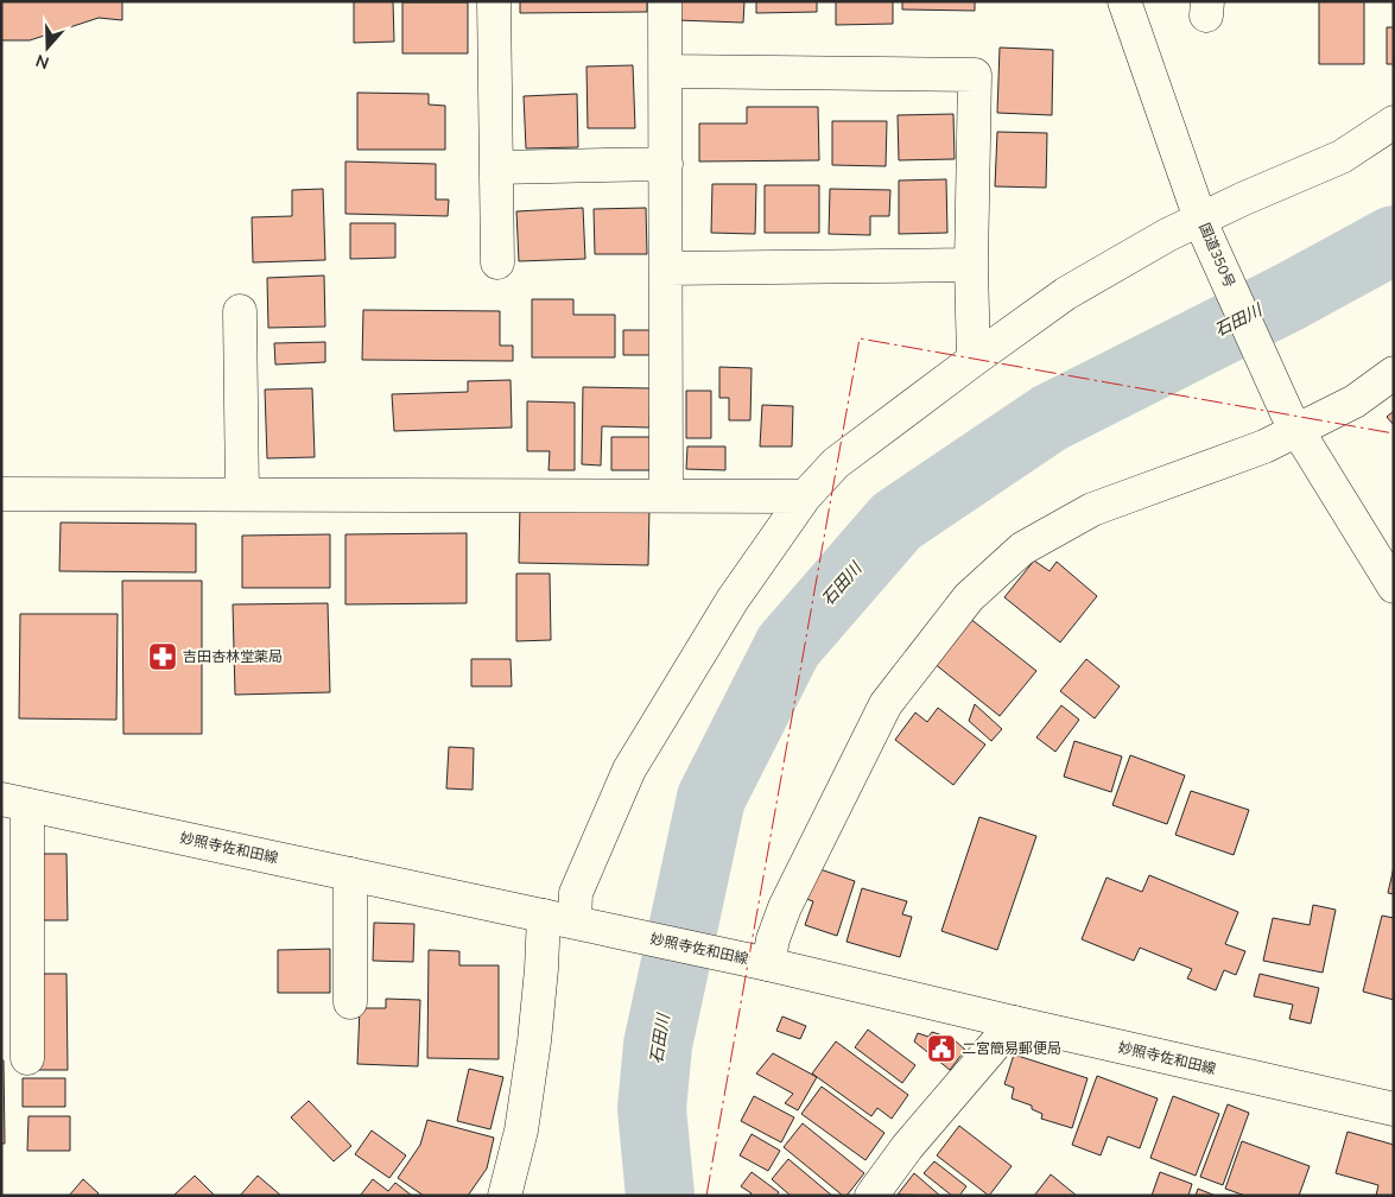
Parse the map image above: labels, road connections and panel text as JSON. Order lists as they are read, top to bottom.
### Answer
{
  "streets": {
    "main road": ["国道350号", "妙照寺佐和田線"]
  },
  "water": ["石田川"],
  "places": {
    "pharmacy": ["吉田杏林堂薬局"],
    "public building": ["二宮簡易郵便局"]
  },
  "north": "bottom"
}
